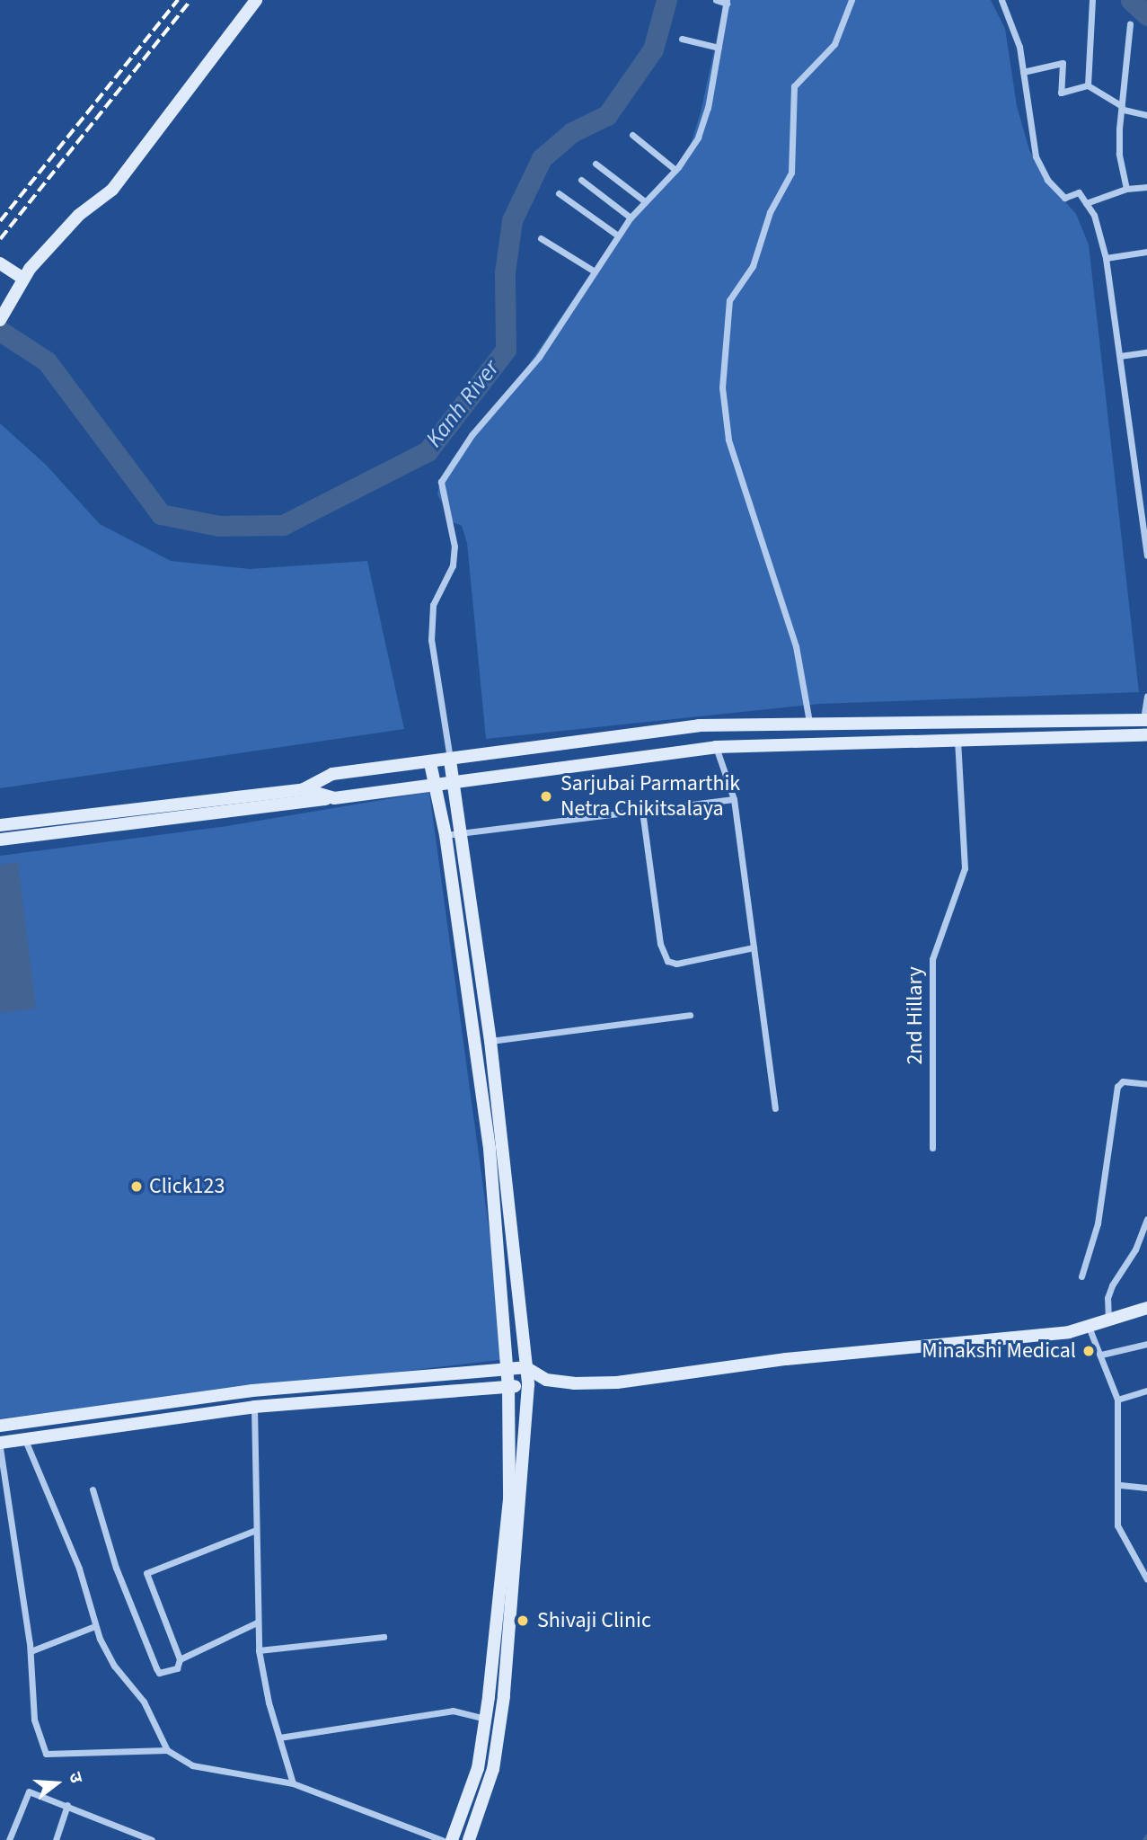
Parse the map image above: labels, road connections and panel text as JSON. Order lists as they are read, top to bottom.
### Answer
{
  "streets": {
    "street": ["2nd Hillary"]
  },
  "water": ["Kanh River"],
  "places": [
    "Sarjubai Parmarthik Netra Chikitsalaya",
    "Click123",
    "Minakshi Medical",
    "Shivaji Clinic"
  ],
  "north": "right"
}
